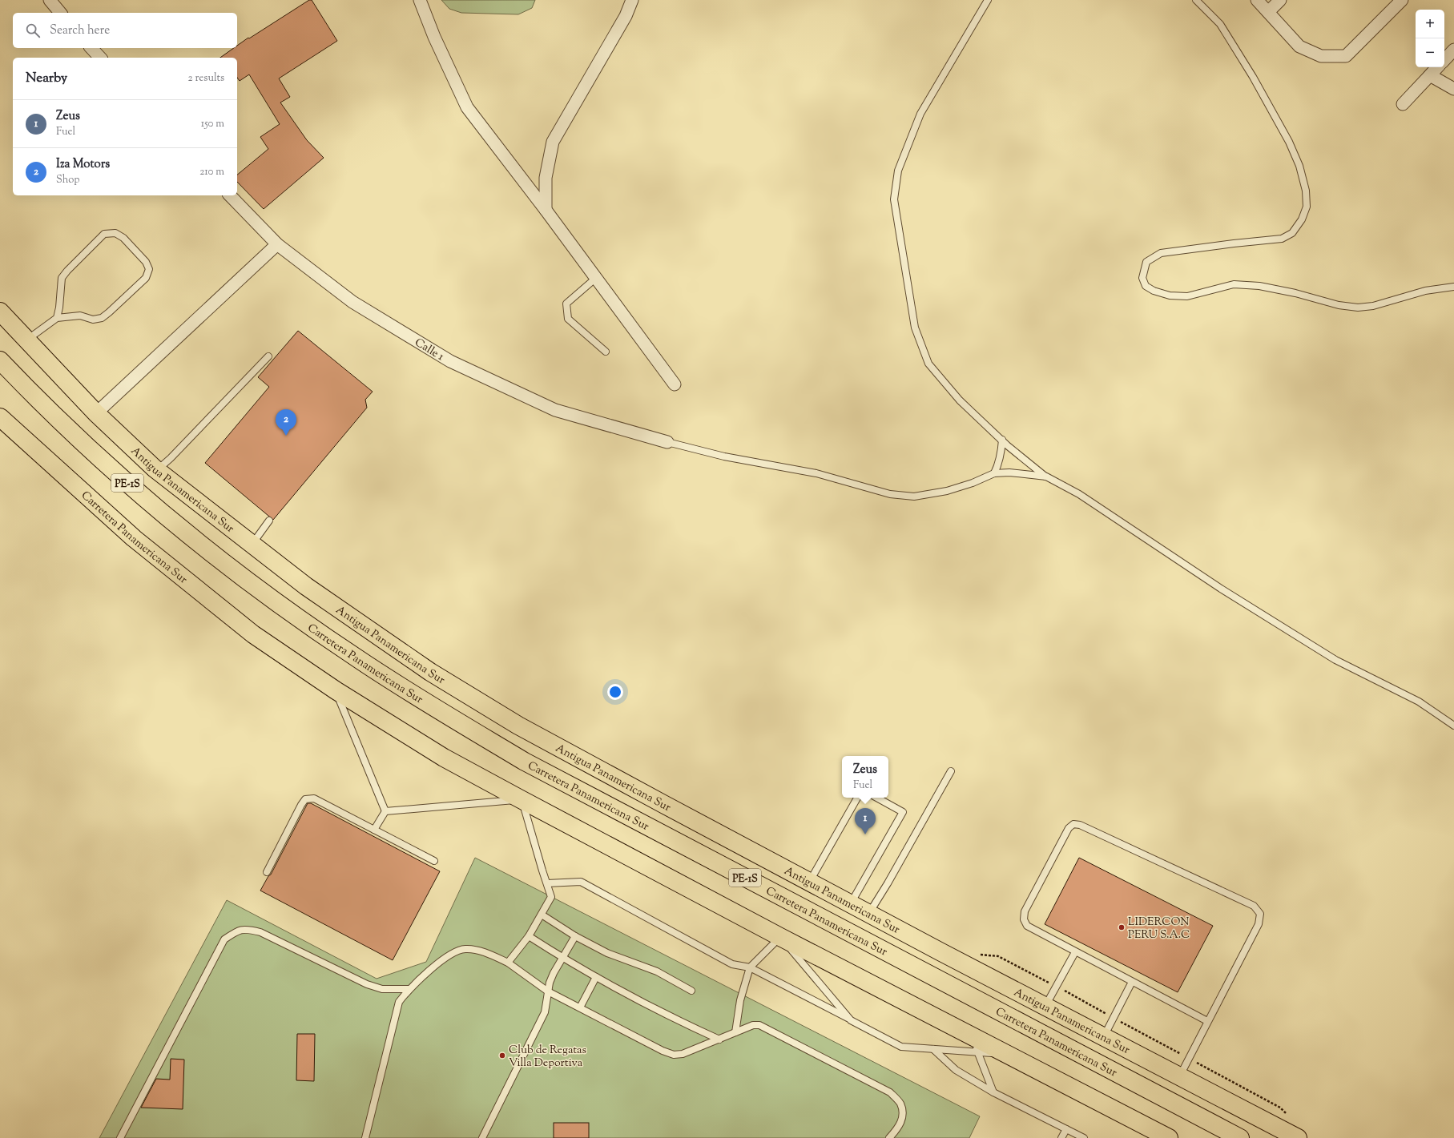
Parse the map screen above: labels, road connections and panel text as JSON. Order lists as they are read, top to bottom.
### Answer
{
  "streets": {
    "main road": ["PE-1S", "Antigua Panamericana Sur", "Carretera Panamericana Sur"],
    "street": ["Calle 1"]
  },
  "places": ["LIDERCON PERU S.A.C", "Club de Regatas Villa Deportiva"],
  "page": {
    "map_buttons": ["+", "−"],
    "search": "Search here",
    "heading": ["Nearby", "2 results"],
    "list": [
      {
        "mark": "1",
        "name": "Zeus",
        "note": "Fuel",
        "value": "150 m"
      },
      {
        "mark": "2",
        "name": "Iza Motors",
        "note": "Shop",
        "value": "210 m"
      }
    ],
    "pins": ["2", "1"],
    "popup": ["Zeus", "Fuel"]
  }
}
